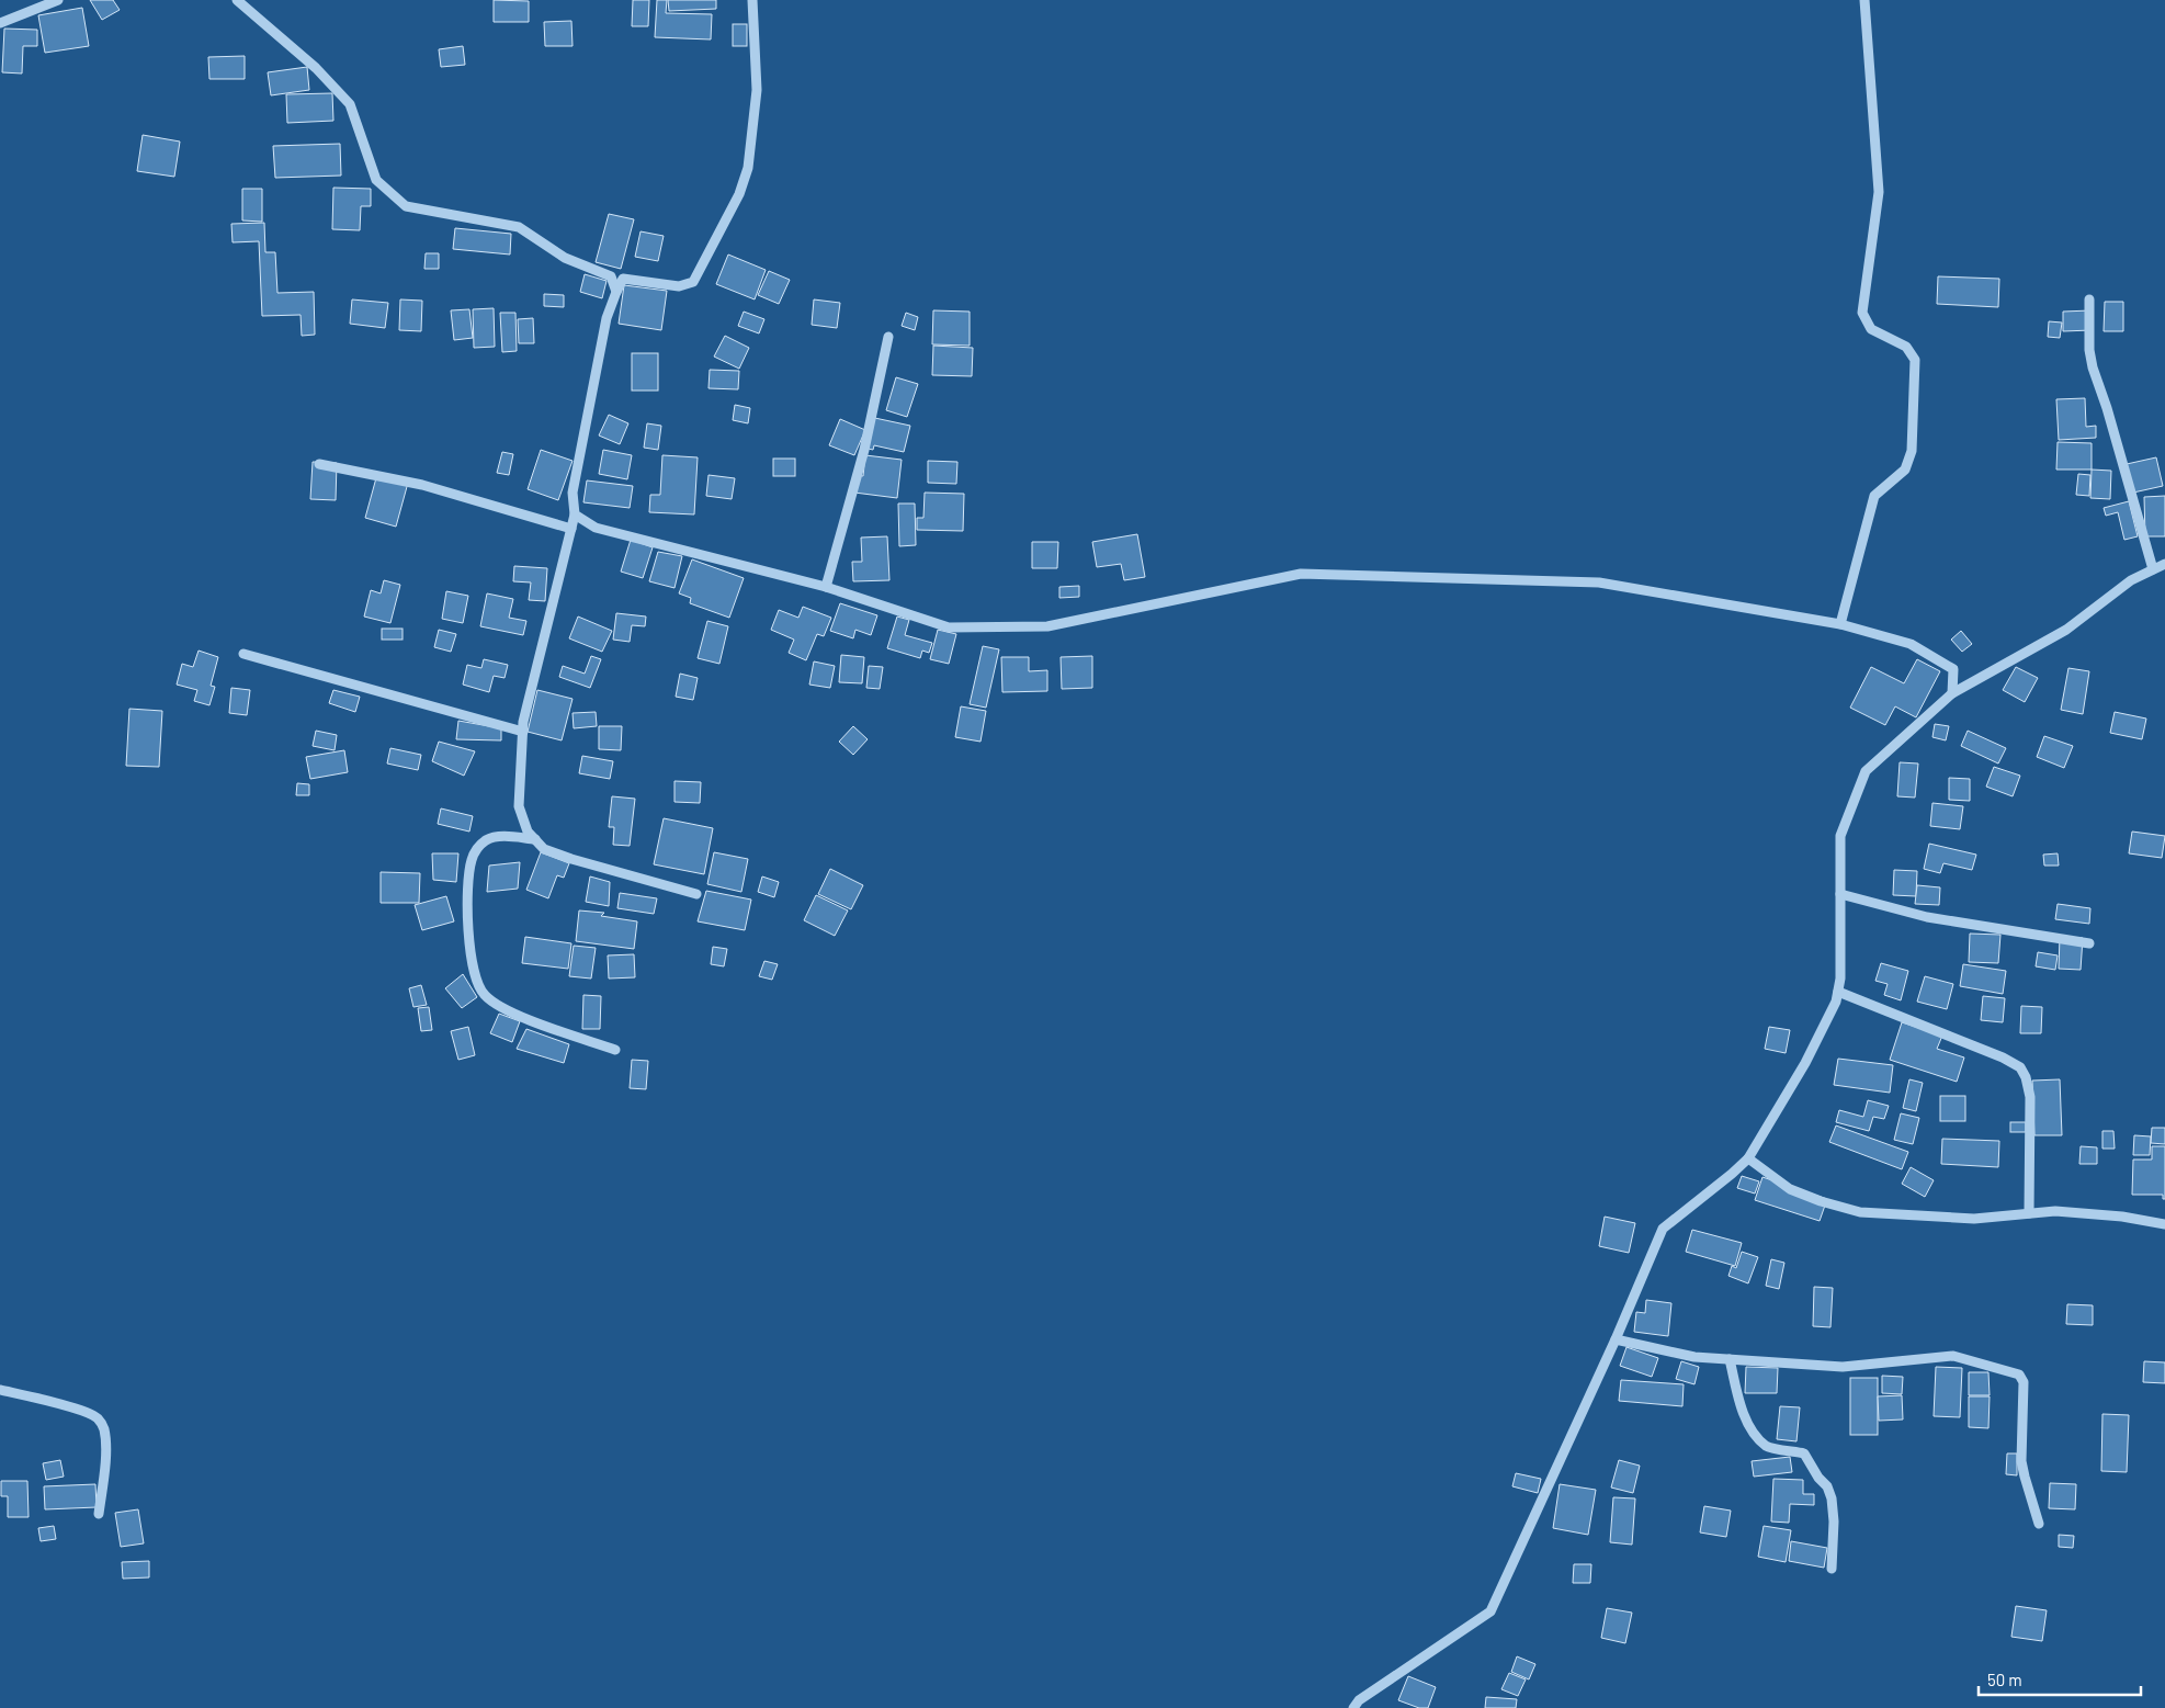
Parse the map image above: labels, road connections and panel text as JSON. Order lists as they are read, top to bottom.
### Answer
{
  "scale_bar": "50 m"
}
